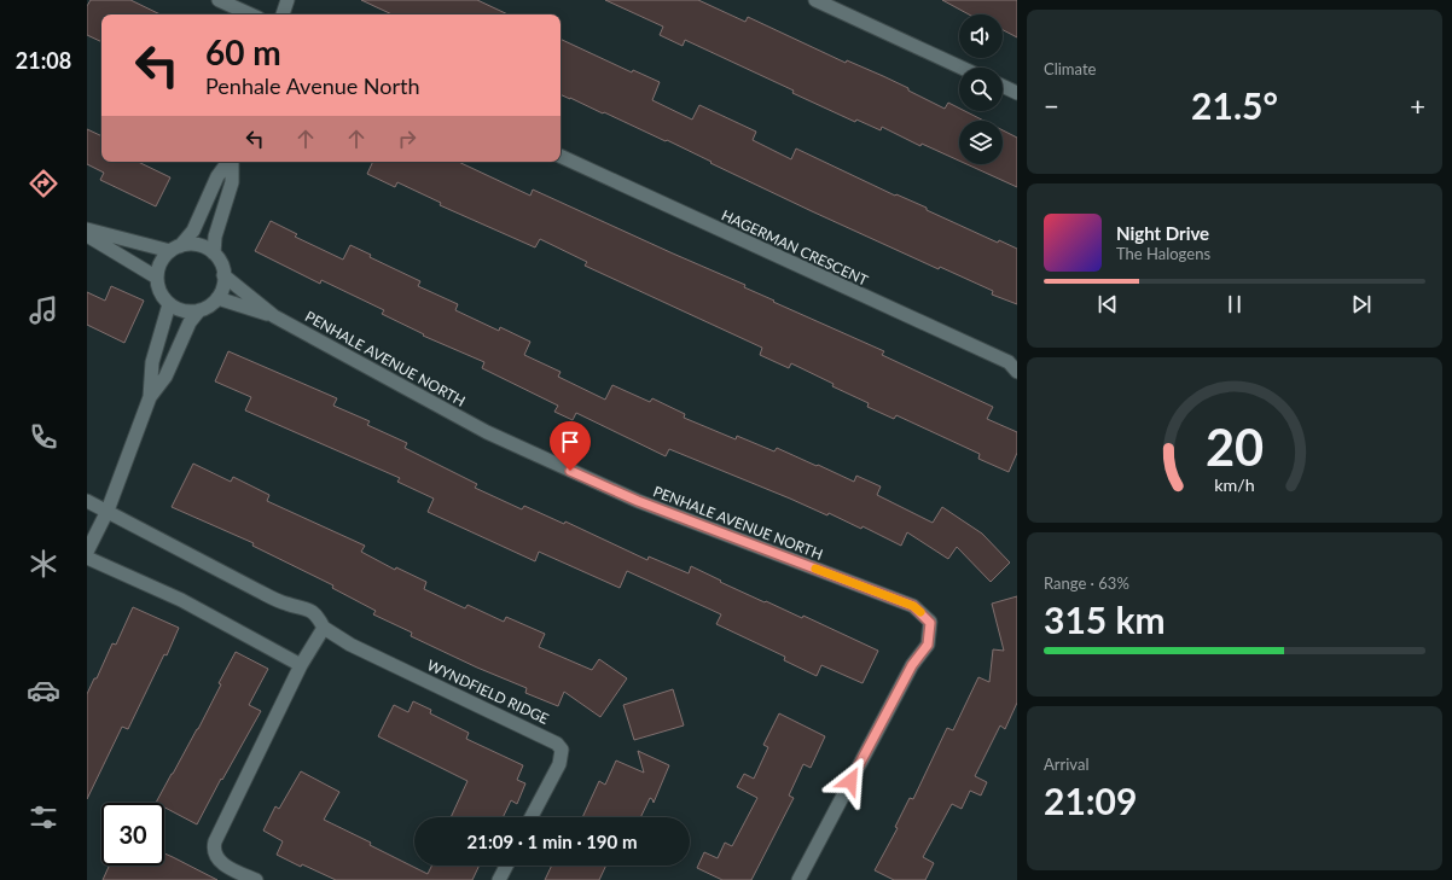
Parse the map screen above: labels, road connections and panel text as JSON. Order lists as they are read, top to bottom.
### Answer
{
  "streets": {
    "street": ["HAGERMAN CRESCENT", "PENHALE AVENUE NORTH", "WYNDFIELD RIDGE"]
  },
  "page": {
    "tabs": "21:08",
    "tile": [
      "Climate",
      ["Range · 63%", "315 km"],
      ["Arrival", "21:09"]
    ],
    "turn": ["60 m", "Penhale Avenue North"],
    "heat": ["−", "21.5°", "+"],
    "song": ["Night Drive", "The Halogens"],
    "limit": "30",
    "trip": "21:09 · 1 min · 190 m",
    "gauge": ["20", "km/h"]
  }
}
